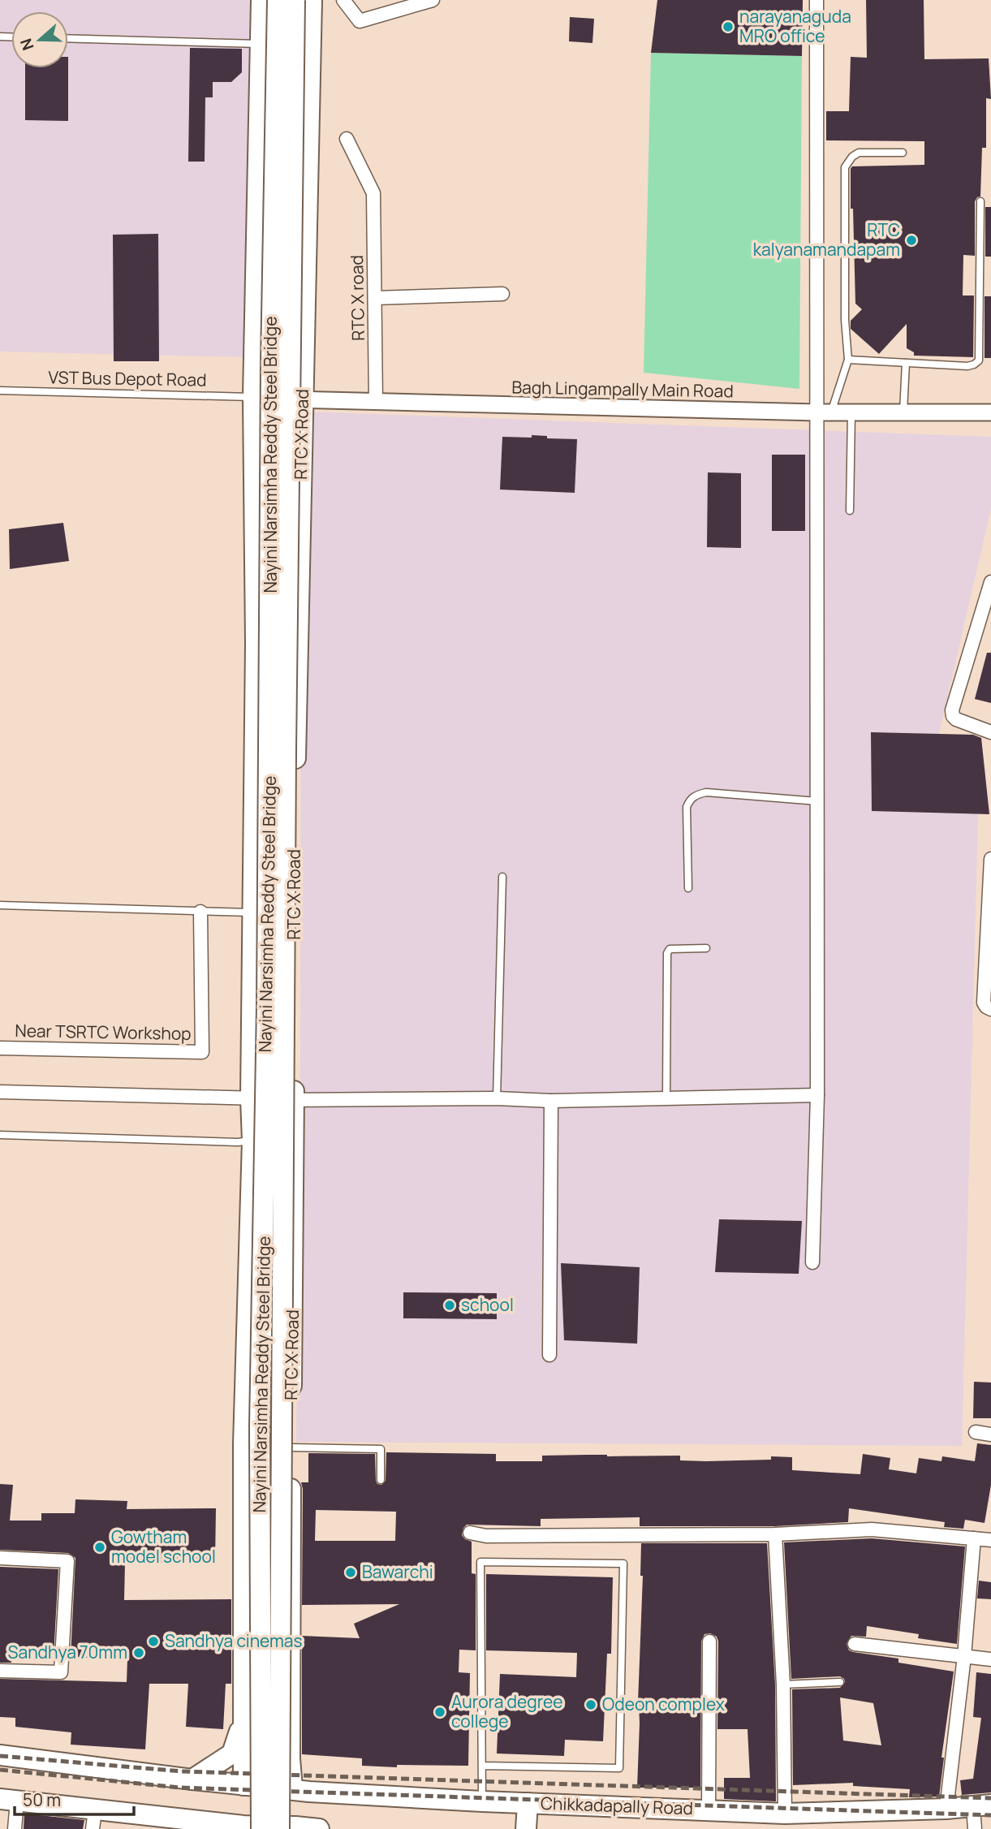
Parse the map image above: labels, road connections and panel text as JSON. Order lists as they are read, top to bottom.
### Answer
{
  "streets": {
    "main road": ["RTC X Road", "Nayini Narsimha Reddy Steel Bridge", "Chikkadapally Road"],
    "street": ["RTC X road", "Bagh Lingampally Main Road", "Near TSRTC Workshop"],
    "lane": ["VST Bus Depot Road"]
  },
  "crossings": [
    ["RTC X road", "Bagh Lingampally Main Road"],
    ["VST Bus Depot Road", "Bagh Lingampally Main Road"],
    ["Bagh Lingampally Main Road", "RTC X Road"],
    ["RTC X Road", "Chikkadapally Road"]
  ],
  "places": [
    "narayanaguda MRO office",
    "RTC kalyanamandapam",
    "school",
    "Gowtham model school",
    "Bawarchi",
    "Sandhya cinemas",
    "Sandhya 70mm",
    "Odeon complex",
    "Aurora degree college"
  ],
  "scale_bar": "50 m",
  "north": "left"
}
